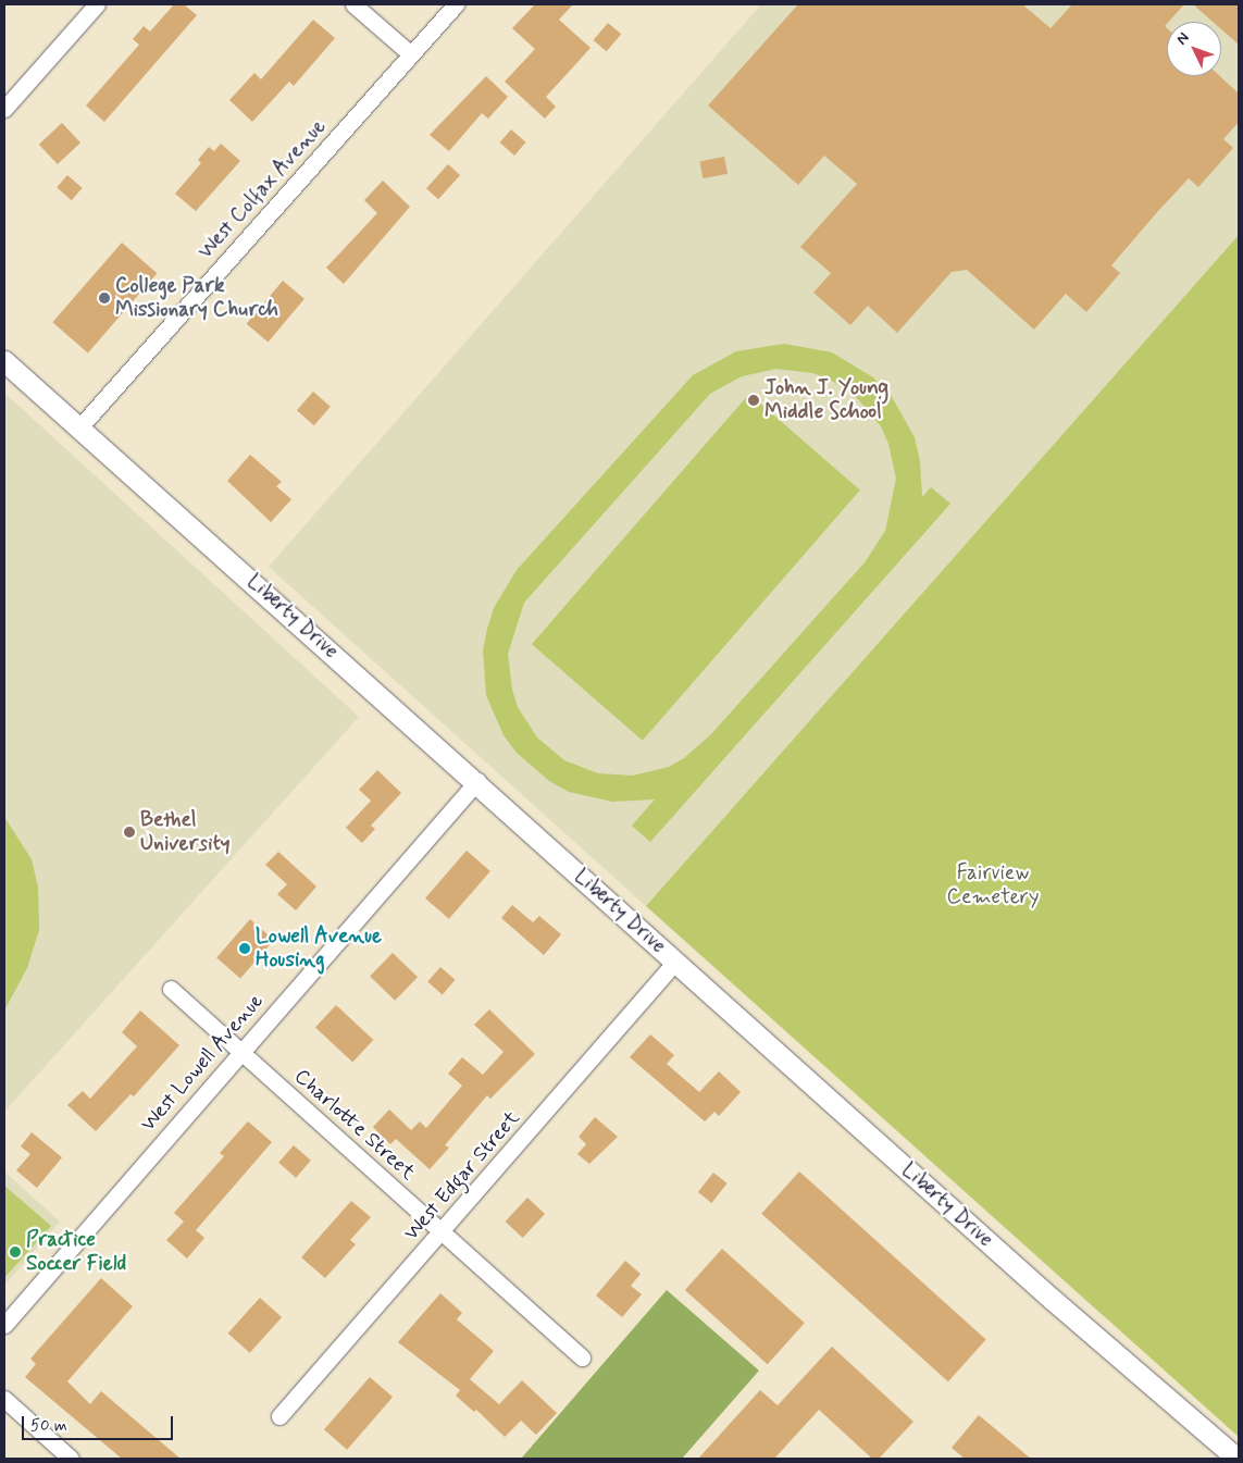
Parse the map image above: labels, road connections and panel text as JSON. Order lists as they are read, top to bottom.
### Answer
{
  "streets": {
    "street": [
      "West Colfax Avenue",
      "Liberty Drive",
      "West Lowell Avenue",
      "Charlotte Street",
      "West Edgar Street"
    ]
  },
  "crossings": [
    ["West Colfax Avenue", "Liberty Drive"],
    ["Liberty Drive", "West Lowell Avenue"],
    ["Liberty Drive", "West Edgar Street"],
    ["West Lowell Avenue", "Charlotte Street"],
    ["Charlotte Street", "West Edgar Street"]
  ],
  "parks": ["Fairview Cemetery"],
  "places": [
    "College Park Missionary Church",
    "John J. Young Middle School",
    "Bethel University",
    "Lowell Avenue Housing",
    "Practice Soccer Field"
  ],
  "scale_bar": "50 m",
  "north": "top left"
}
